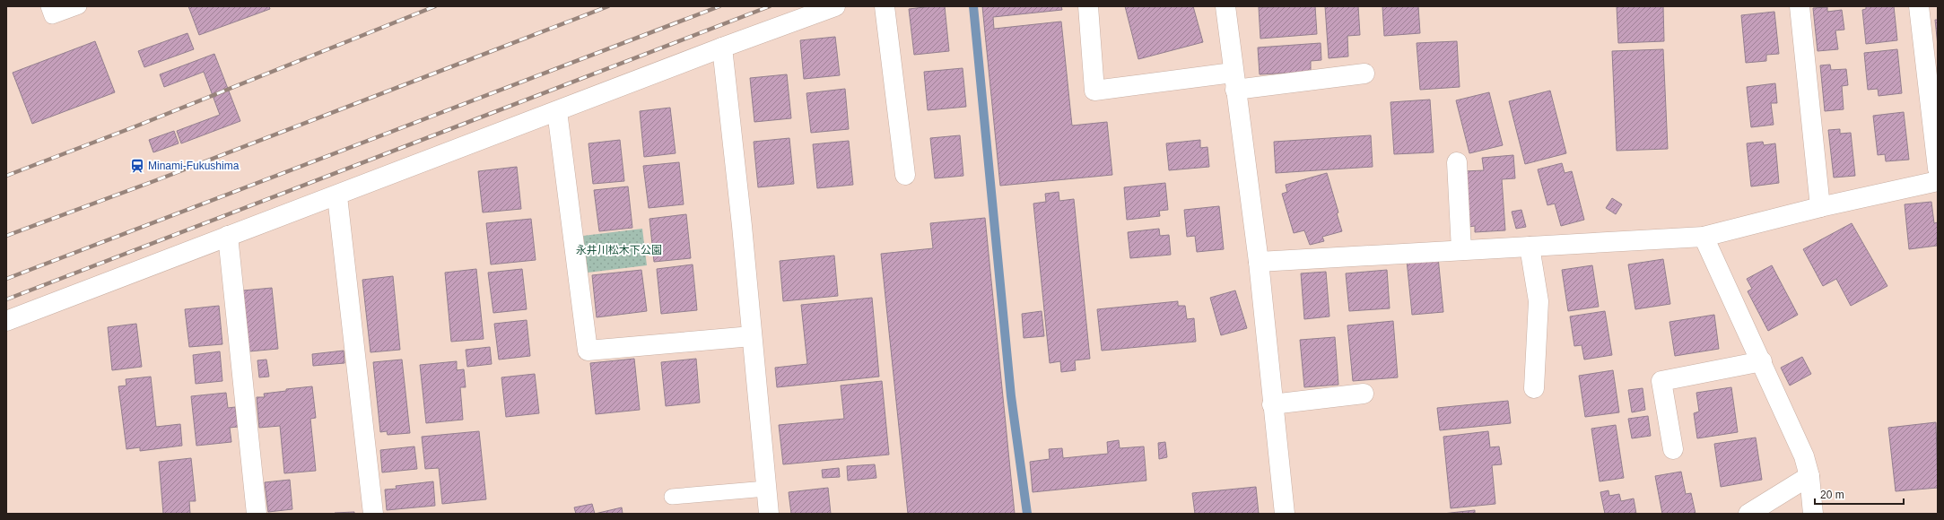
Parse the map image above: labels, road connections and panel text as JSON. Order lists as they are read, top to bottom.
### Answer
{
  "parks": ["永井川松木下公園"],
  "places": {
    "station": ["Minami-Fukushima"]
  },
  "scale_bar": "20 m"
}
